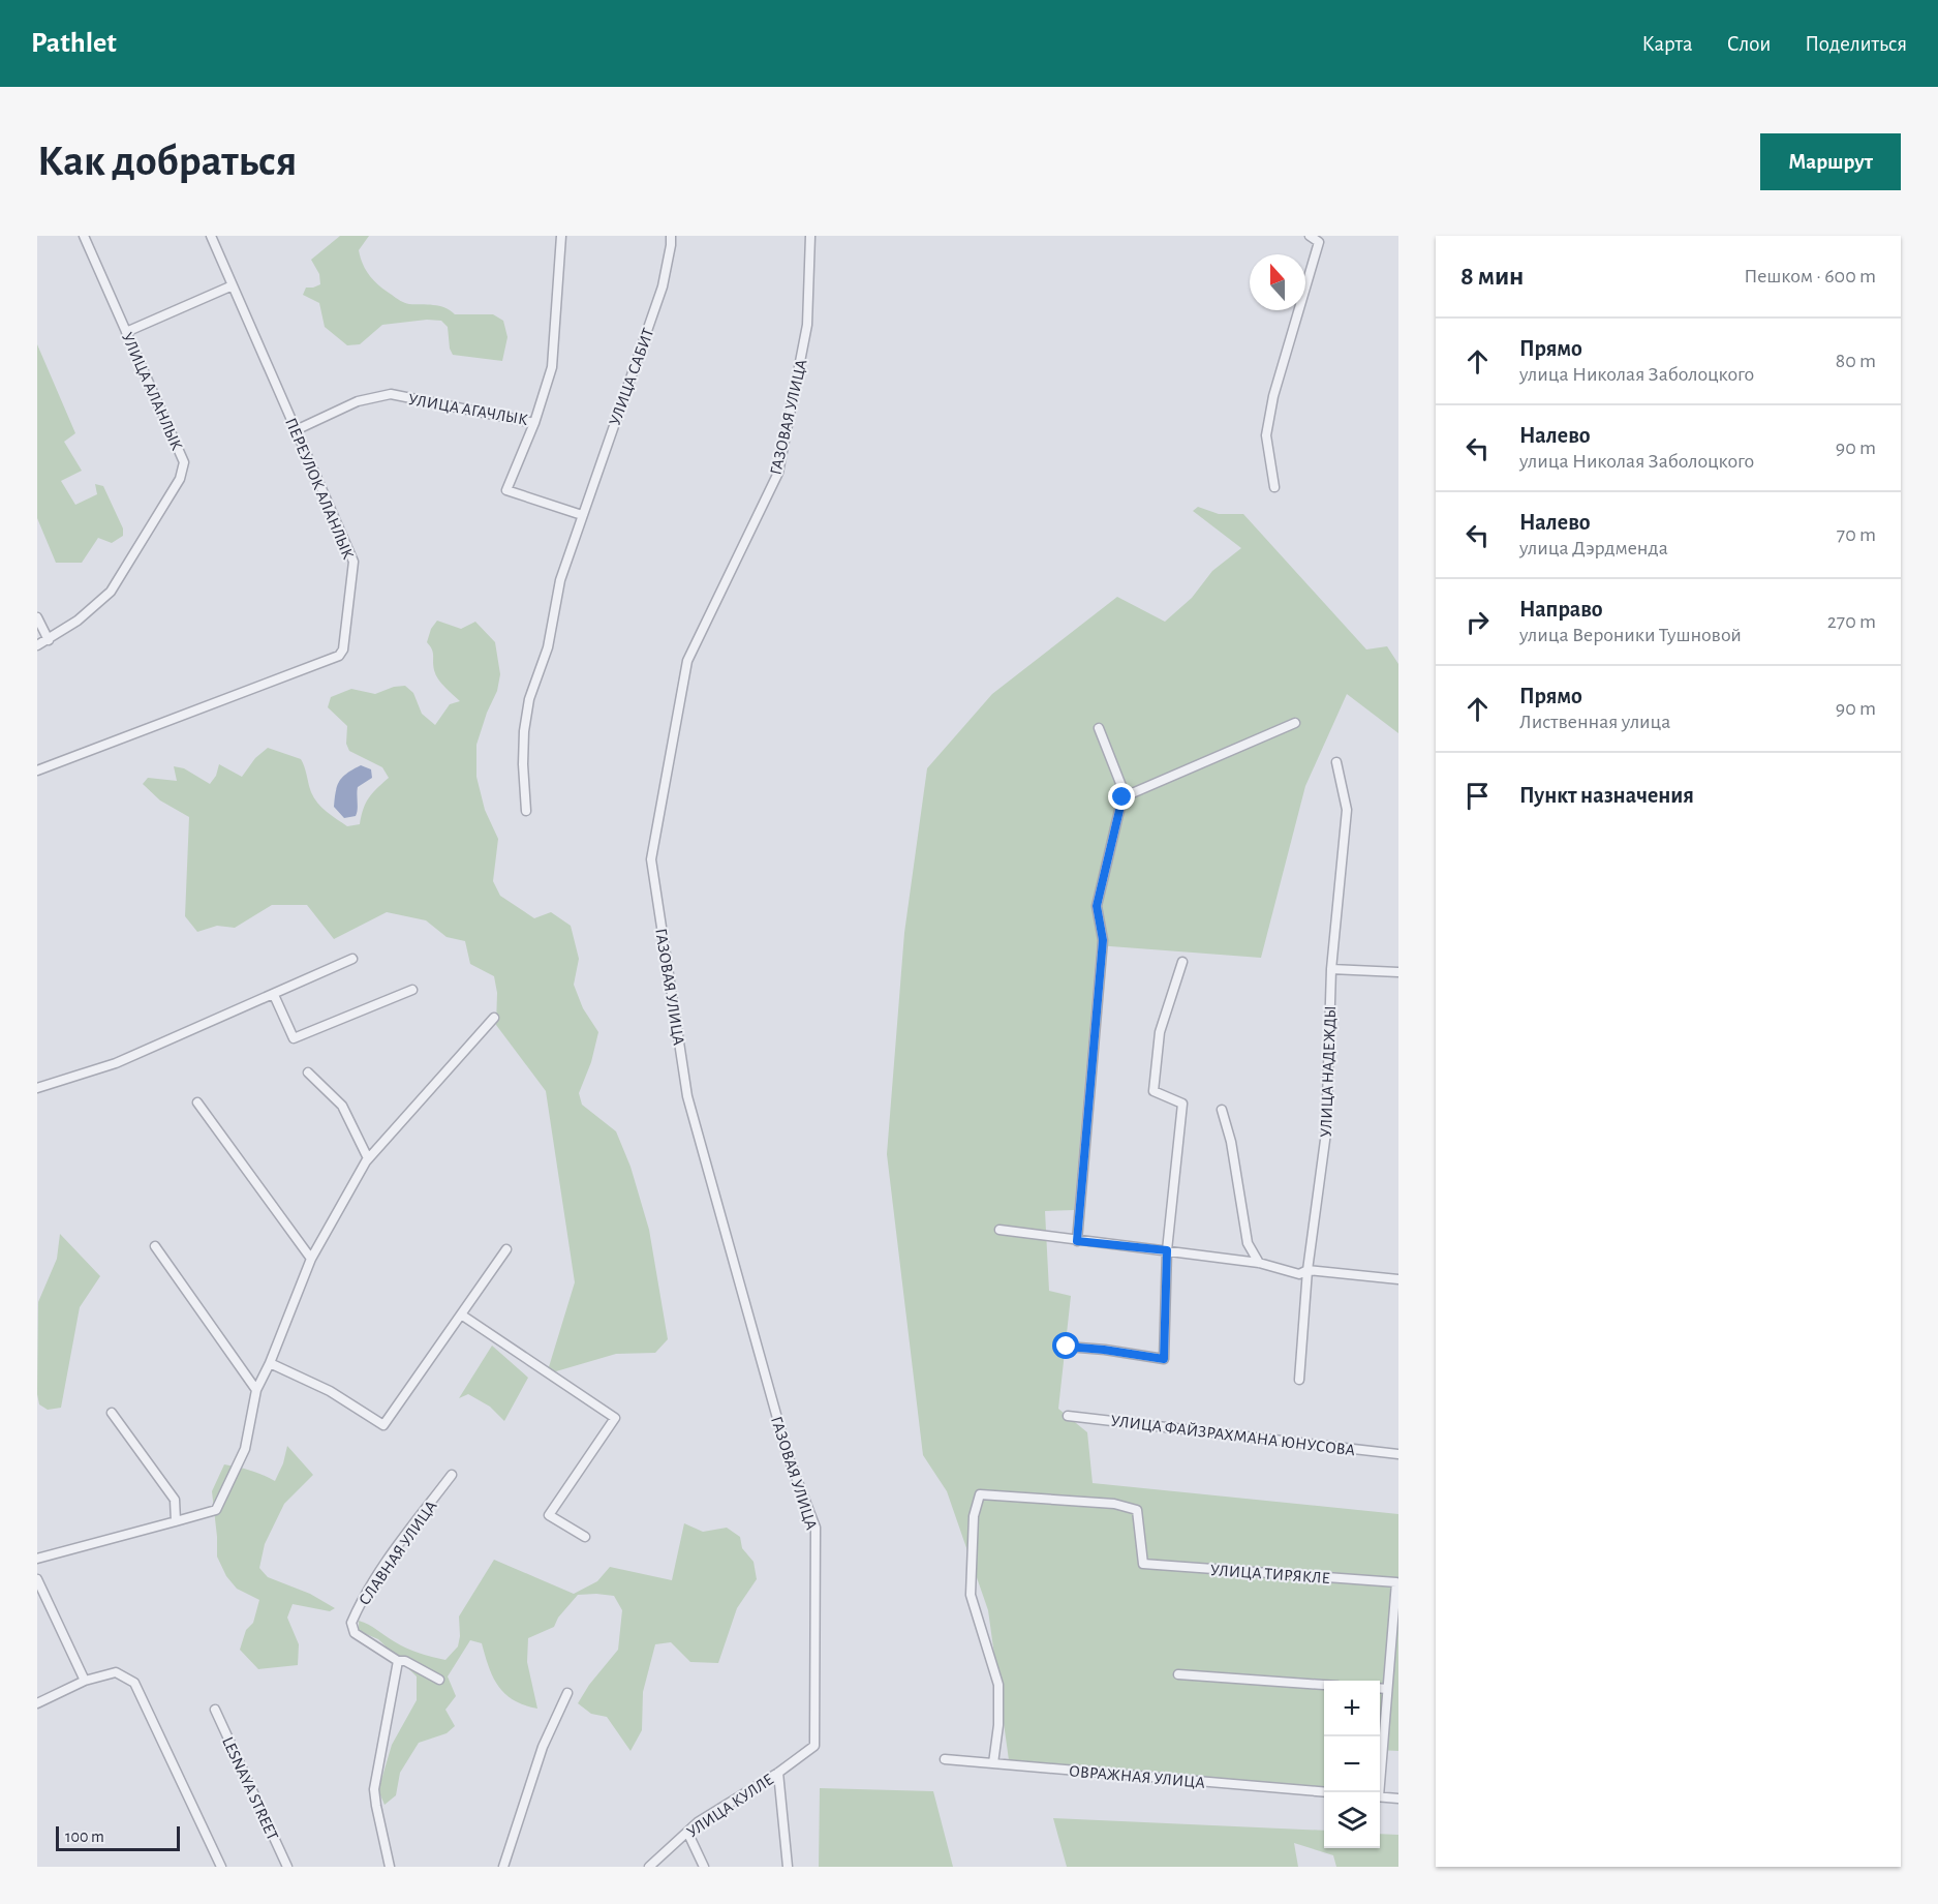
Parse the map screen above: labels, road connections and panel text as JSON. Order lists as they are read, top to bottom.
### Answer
{
  "streets": {
    "street": [
      "УЛИЦА САБИТ",
      "УЛИЦА АЛАНЛЫК",
      "УЛИЦА АГАЧЛЫК",
      "ГАЗОВАЯ УЛИЦА",
      "ПЕРЕУЛОК АЛАНЛЫК",
      "УЛИЦА НАДЕЖДЫ",
      "УЛИЦА ФАЙЗРАХМАНА ЮНУСОВА",
      "СЛАВНАЯ УЛИЦА",
      "УЛИЦА ТИРЯКЛЕ",
      "ОВРАЖНАЯ УЛИЦА",
      "LESNAYA STREET",
      "УЛИЦА КУЛЛЕ"
    ]
  },
  "crossings": [
    ["УЛИЦА АГАЧЛЫК", "ПЕРЕУЛОК АЛАНЛЫК"],
    ["ГАЗОВАЯ УЛИЦА", "УЛИЦА КУЛЛЕ"],
    ["УЛИЦА ТИРЯКЛЕ", "ОВРАЖНАЯ УЛИЦА"]
  ],
  "scale_bar": "100 m",
  "north": "top",
  "page": {
    "header": "Pathlet",
    "nav": ["Карта", "Слои", "Поделиться"],
    "buttons": "Маршрут",
    "title": "Как добраться",
    "heading": ["8 мин", "Пешком · 600 m"],
    "list": [
      ["Прямо", "улица Николая Заболоцкого", "80 m"],
      ["Налево", "улица Николая Заболоцкого", "90 m"],
      ["Налево", "улица Дэрдменда", "70 m"],
      ["Направо", "улица Вероники Тушновой", "270 m"],
      ["Прямо", "Лиственная улица", "90 m"],
      "Пункт назначения"
    ],
    "map_buttons": ["+", "−"],
    "scale": "100 m"
  }
}
